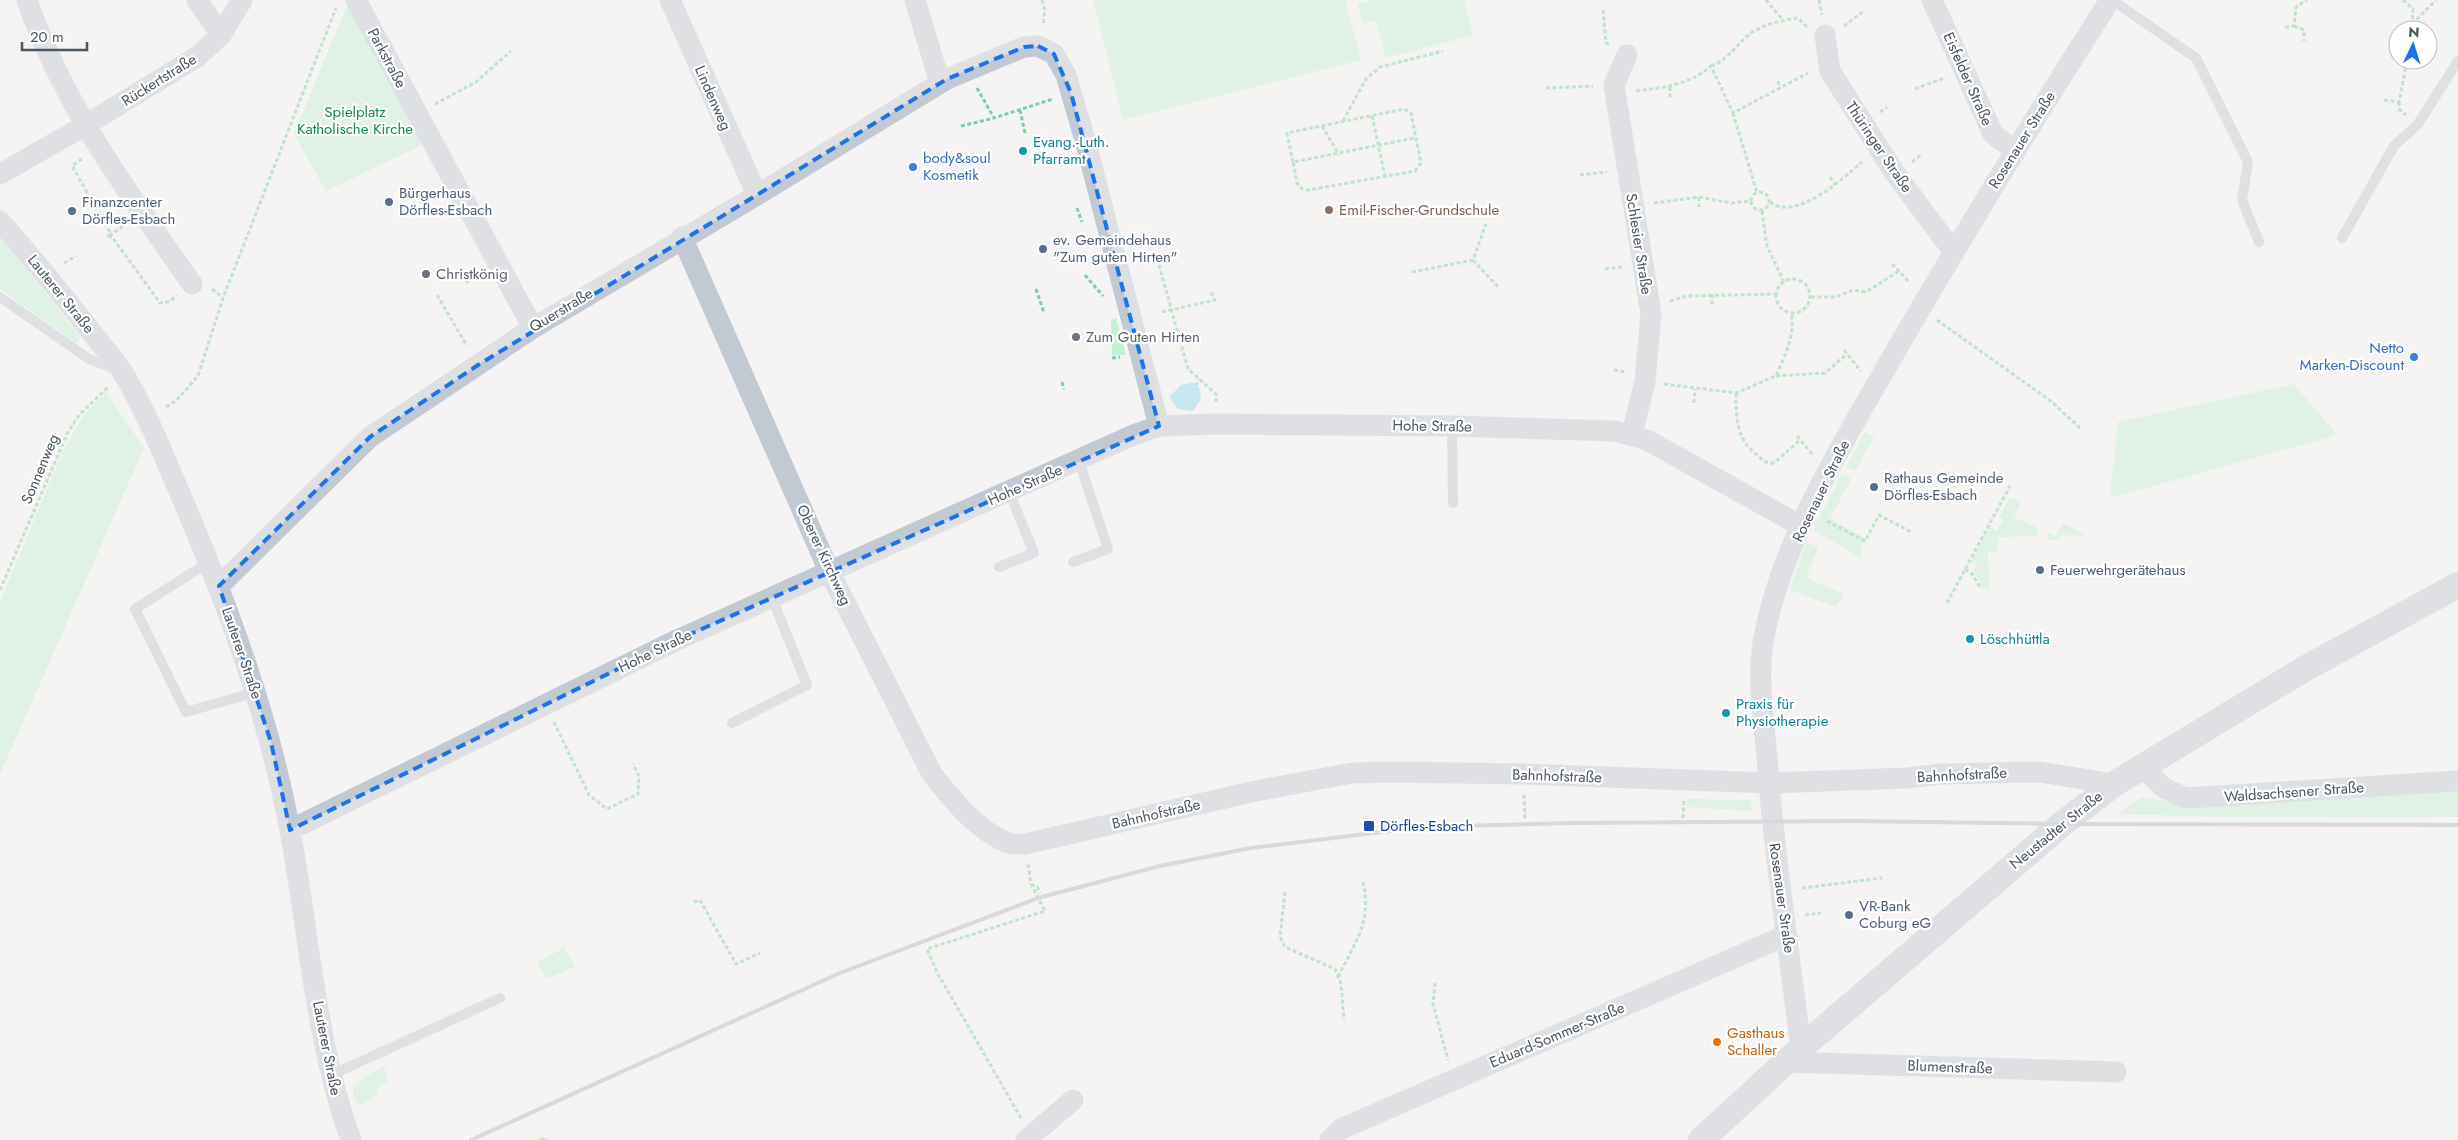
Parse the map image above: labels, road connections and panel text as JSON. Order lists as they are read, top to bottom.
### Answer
{
  "streets": {
    "street": [
      "Parkstraße",
      "Eisfelder Straße",
      "Rückertstraße",
      "Lindenweg",
      "Rosenauer Straße",
      "Thüringer Straße",
      "Schlesier Straße",
      "Lauterer Straße",
      "Querstraße",
      "Hohe Straße",
      "Oberer Kirchweg",
      "Bahnhofstraße",
      "Waldsachsener Straße",
      "Neustadter Straße",
      "Eduard-Sommer-Straße",
      "Blumenstraße"
    ],
    "path": ["Sonnenweg"]
  },
  "crossings": [
    ["Parkstraße", "Querstraße"],
    ["Eisfelder Straße", "Rosenauer Straße"],
    ["Lindenweg", "Querstraße"],
    ["Rosenauer Straße", "Thüringer Straße"],
    ["Rosenauer Straße", "Hohe Straße"],
    ["Rosenauer Straße", "Bahnhofstraße"],
    ["Rosenauer Straße", "Neustadter Straße"],
    ["Rosenauer Straße", "Eduard-Sommer-Straße"],
    ["Rosenauer Straße", "Blumenstraße"],
    ["Schlesier Straße", "Hohe Straße"],
    ["Lauterer Straße", "Querstraße"],
    ["Lauterer Straße", "Hohe Straße"],
    ["Lauterer Straße", "Sonnenweg"],
    ["Querstraße", "Oberer Kirchweg"],
    ["Hohe Straße", "Oberer Kirchweg"],
    ["Oberer Kirchweg", "Bahnhofstraße"],
    ["Bahnhofstraße", "Neustadter Straße"],
    ["Waldsachsener Straße", "Neustadter Straße"],
    ["Neustadter Straße", "Blumenstraße"]
  ],
  "parks": ["Spielplatz Katholische Kirche"],
  "places": {
    "other": [
      "Evang.-Luth. Pfarramt",
      "body&soul Kosmetik",
      "Bürgerhaus Dörfles-Esbach",
      "Emil-Fischer-Grundschule",
      "Finanzcenter Dörfles-Esbach",
      "ev. Gemeindehaus \"Zum guten Hirten\"",
      "Christkönig",
      "Zum Guten Hirten",
      "Netto Marken-Discount",
      "Rathaus Gemeinde Dörfles-Esbach",
      "Feuerwehrgerätehaus",
      "Löschhüttla",
      "Praxis für Physiotherapie",
      "VR-Bank Coburg eG",
      "Gasthaus Schaller"
    ],
    "transit": ["Dörfles-Esbach"]
  },
  "scale_bar": "20 m",
  "north": "top"
}
